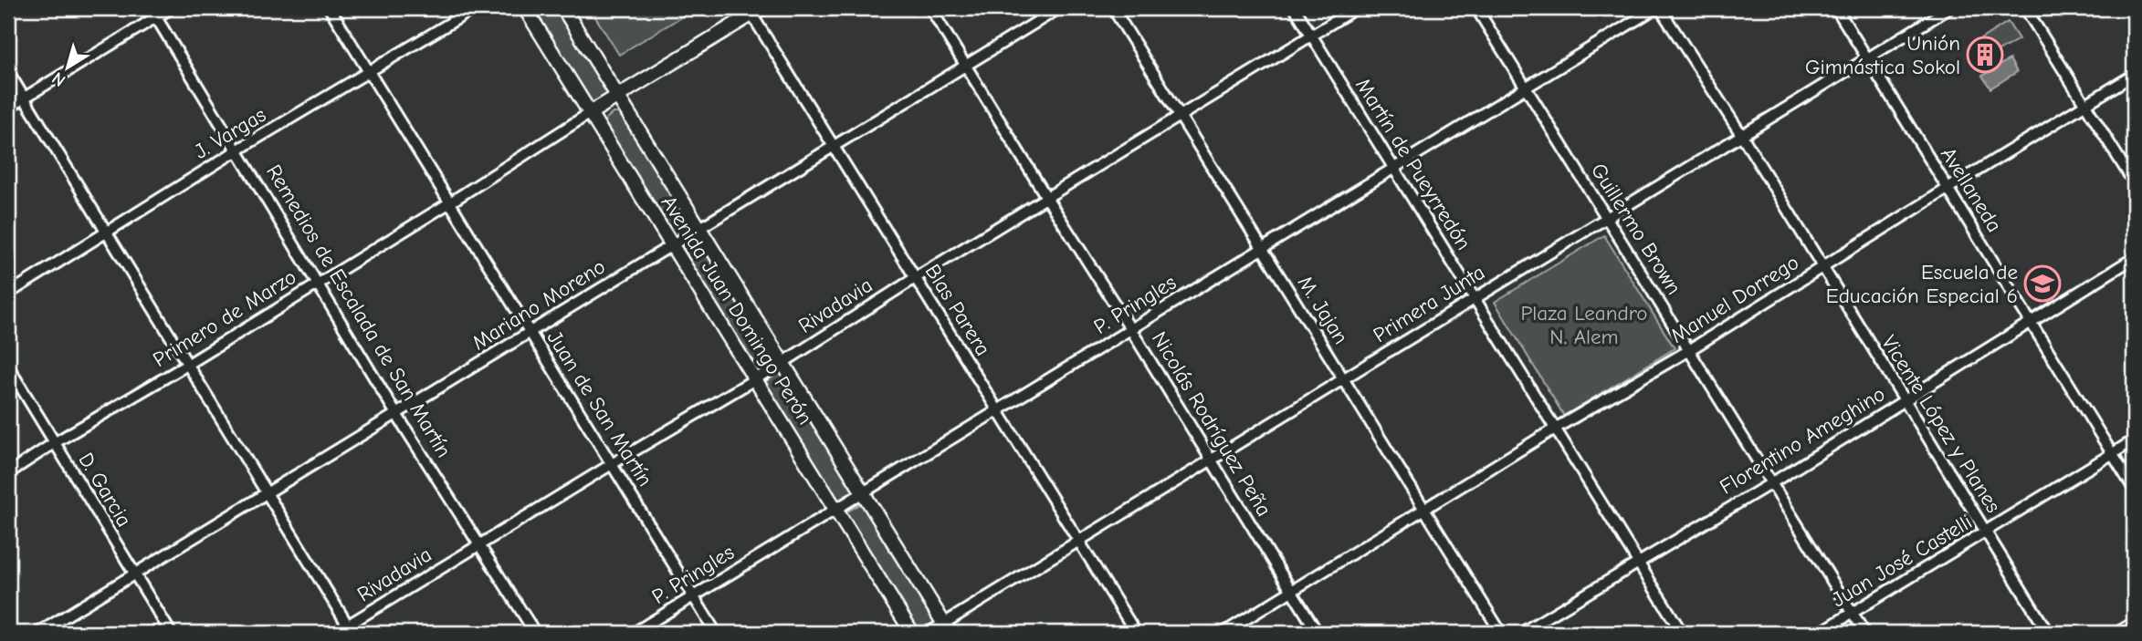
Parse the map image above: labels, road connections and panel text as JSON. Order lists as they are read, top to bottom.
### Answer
{
  "streets": {
    "main road": ["Avenida Juan Domingo Perón"],
    "street": [
      "J. Vargas",
      "Martín de Pueyrredón",
      "Avellaneda",
      "Guillermo Brown",
      "Manuel Dorrego",
      "Primera Junta",
      "Mariano Moreno",
      "P. Pringles",
      "Rivadavia",
      "Blas Parera",
      "M. Jajan",
      "Remedios de Escalada de San Martín",
      "Primero de Marzo",
      "Juan de San Martín",
      "Nicolás Rodríguez Peña",
      "Vicente López y Planes",
      "Florentino Ameghino",
      "D. Garcia",
      "Juan José Castelli"
    ]
  },
  "crossings": [
    ["J. Vargas", "Remedios de Escalada de San Martín"],
    ["J. Vargas", "Juan de San Martín"],
    ["Martín de Pueyrredón", "Manuel Dorrego"],
    ["Martín de Pueyrredón", "Primera Junta"],
    ["Martín de Pueyrredón", "P. Pringles"],
    ["Martín de Pueyrredón", "Rivadavia"],
    ["Martín de Pueyrredón", "Florentino Ameghino"],
    ["Avellaneda", "Manuel Dorrego"],
    ["Avellaneda", "Primera Junta"],
    ["Avellaneda", "Florentino Ameghino"],
    ["Avellaneda", "Juan José Castelli"],
    ["Guillermo Brown", "Manuel Dorrego"],
    ["Guillermo Brown", "Primera Junta"],
    ["Guillermo Brown", "P. Pringles"],
    ["Guillermo Brown", "Florentino Ameghino"],
    ["Guillermo Brown", "Juan José Castelli"],
    ["Manuel Dorrego", "M. Jajan"],
    ["Manuel Dorrego", "Nicolás Rodríguez Peña"],
    ["Manuel Dorrego", "Vicente López y Planes"],
    ["Primera Junta", "Avenida Juan Domingo Perón"],
    ["Primera Junta", "Blas Parera"],
    ["Primera Junta", "M. Jajan"],
    ["Primera Junta", "Nicolás Rodríguez Peña"],
    ["Primera Junta", "Vicente López y Planes"],
    ["Mariano Moreno", "Avenida Juan Domingo Perón"],
    ["Mariano Moreno", "Blas Parera"],
    ["Mariano Moreno", "Remedios de Escalada de San Martín"],
    ["Mariano Moreno", "Juan de San Martín"],
    ["Mariano Moreno", "Nicolás Rodríguez Peña"],
    ["Mariano Moreno", "D. Garcia"],
    ["P. Pringles", "Avenida Juan Domingo Perón"],
    ["P. Pringles", "Blas Parera"],
    ["P. Pringles", "M. Jajan"],
    ["P. Pringles", "Juan de San Martín"],
    ["P. Pringles", "Nicolás Rodríguez Peña"],
    ["P. Pringles", "Vicente López y Planes"],
    ["Rivadavia", "Avenida Juan Domingo Perón"],
    ["Rivadavia", "Blas Parera"],
    ["Rivadavia", "M. Jajan"],
    ["Rivadavia", "Remedios de Escalada de San Martín"],
    ["Rivadavia", "Juan de San Martín"],
    ["Rivadavia", "Nicolás Rodríguez Peña"],
    ["Avenida Juan Domingo Perón", "Primero de Marzo"],
    ["Remedios de Escalada de San Martín", "Primero de Marzo"],
    ["Primero de Marzo", "Juan de San Martín"],
    ["Primero de Marzo", "D. Garcia"],
    ["Vicente López y Planes", "Florentino Ameghino"],
    ["Vicente López y Planes", "Juan José Castelli"]
  ],
  "parks": ["Plaza Leandro N. Alem"],
  "places": {
    "building": ["Unión Gimnástica Sokol"],
    "school or university": ["Escuela de Educación Especial 6"]
  },
  "north": "bottom left"
}
